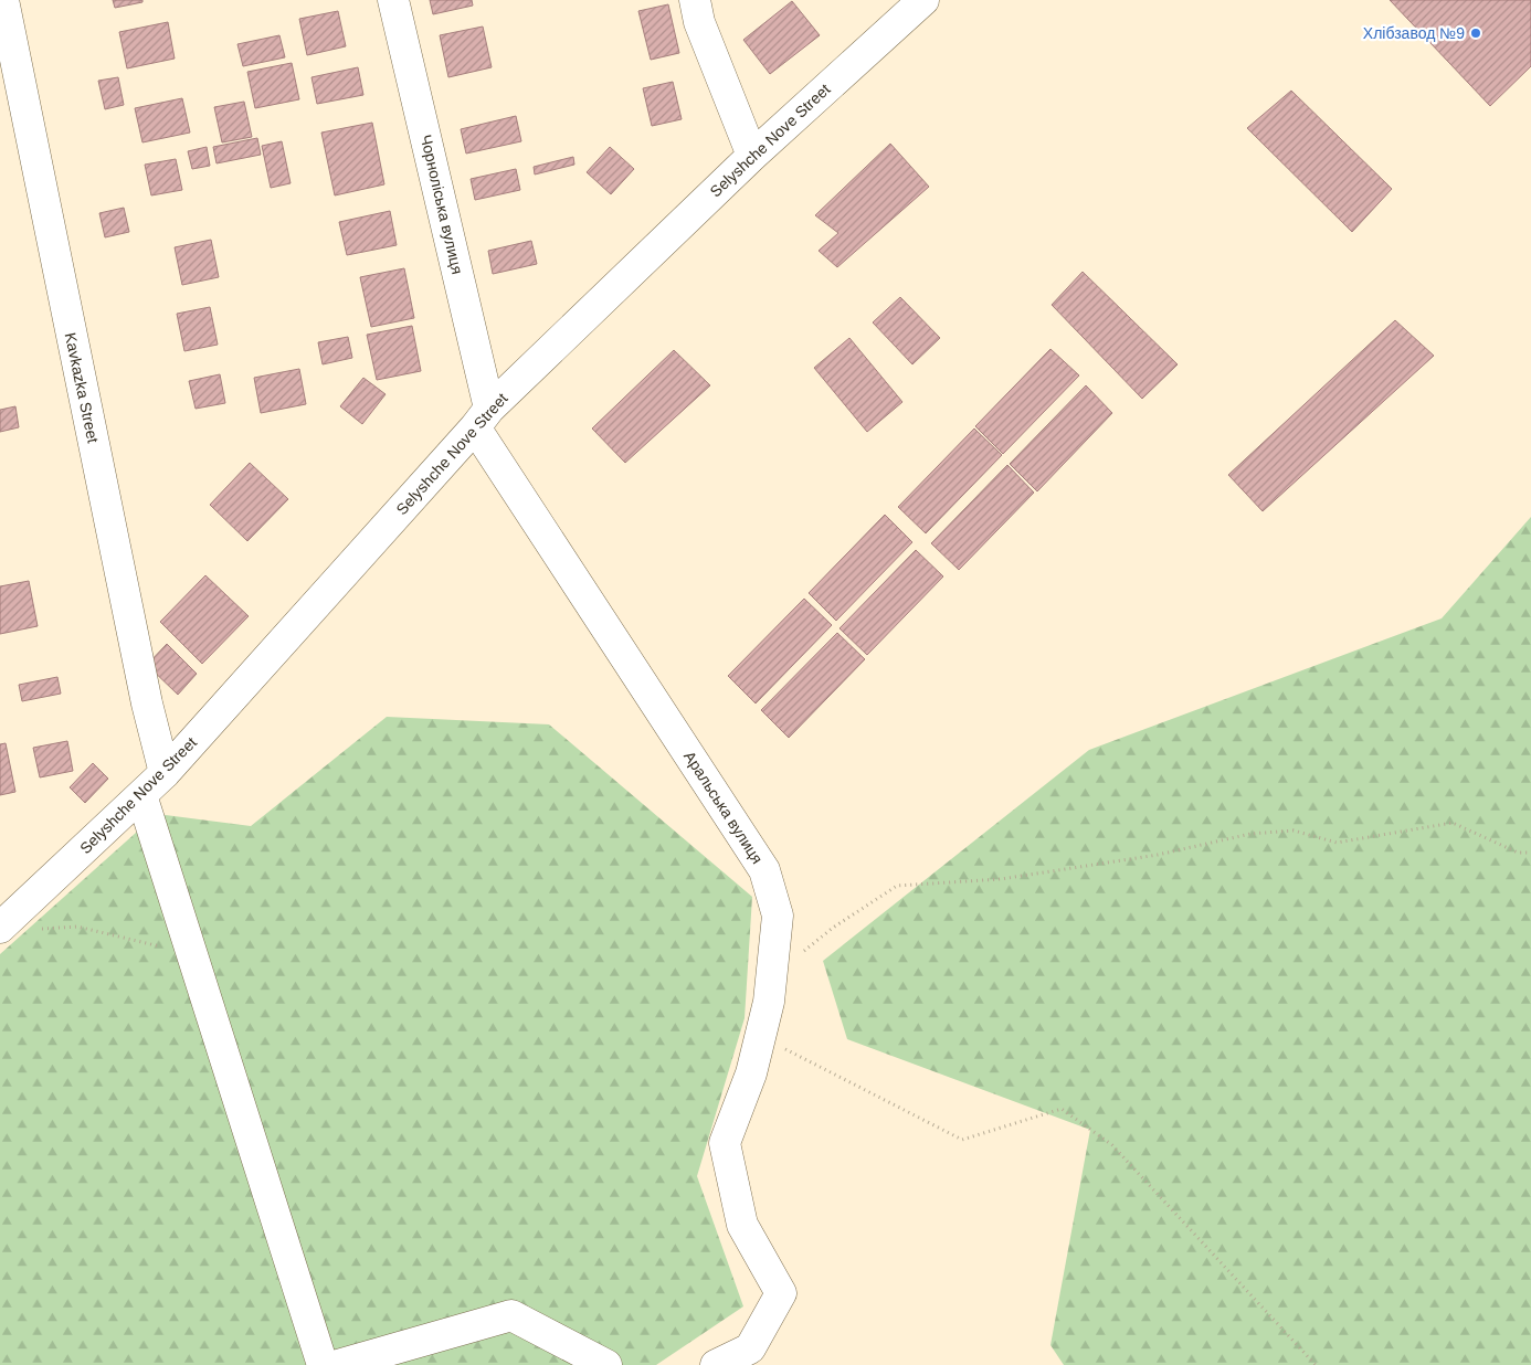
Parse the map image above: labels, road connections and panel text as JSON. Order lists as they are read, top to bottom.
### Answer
{
  "streets": {
    "street": [
      "Selyshche Nove Street",
      "Чорноліська вулиця",
      "Kavkazka Street",
      "Аральська вулиця"
    ]
  },
  "crossings": [
    ["Selyshche Nove Street", "Чорноліська вулиця"],
    ["Selyshche Nove Street", "Kavkazka Street"],
    ["Selyshche Nove Street", "Аральська вулиця"],
    ["Чорноліська вулиця", "Аральська вулиця"]
  ],
  "places": ["Хлібзавод №9"]
}
